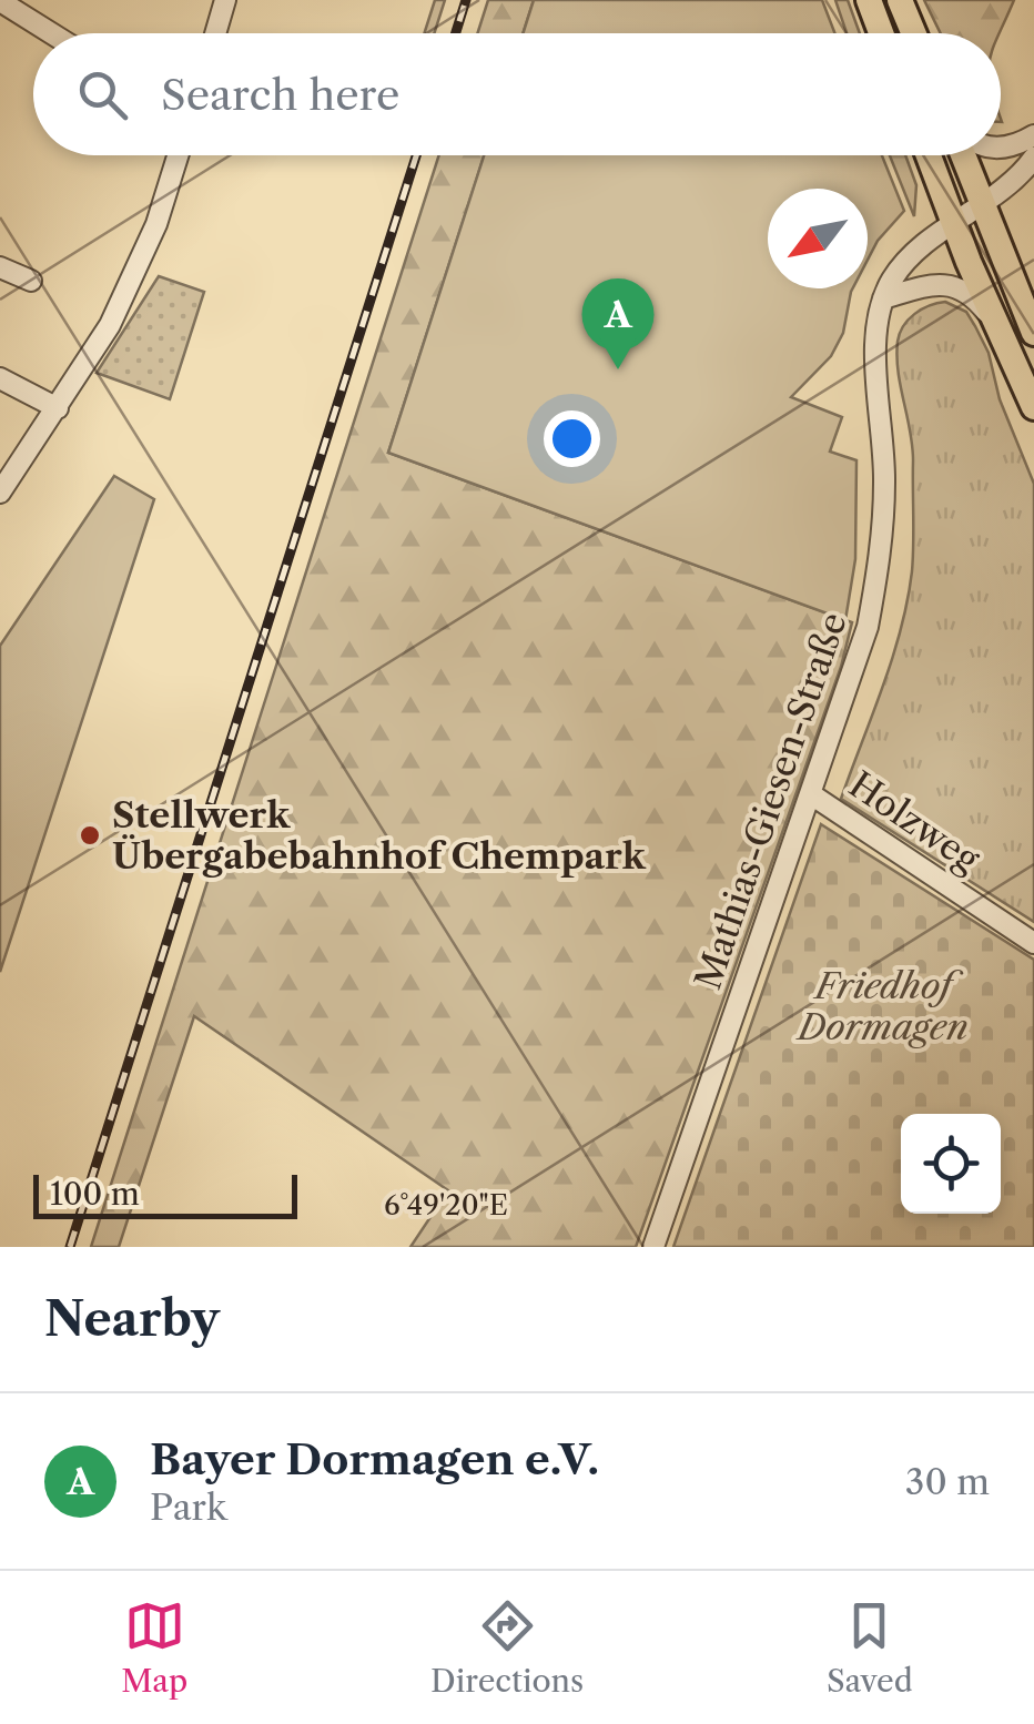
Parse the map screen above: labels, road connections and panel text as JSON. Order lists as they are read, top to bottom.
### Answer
{
  "streets": {
    "street": ["Mathias-Giesen-Straße", "Holzweg"]
  },
  "crossings": [
    ["Mathias-Giesen-Straße", "Holzweg"]
  ],
  "parks": ["Friedhof Dormagen"],
  "places": ["Stellwerk Übergabebahnhof Chempark"],
  "scale_bar": "100 m",
  "north": "bottom left",
  "page": {
    "search": "Search here",
    "pins": "A",
    "scale": "100 m",
    "heading": "Nearby",
    "list": [
      {
        "mark": "A",
        "name": "Bayer Dormagen e.V.",
        "note": "Park",
        "value": "30 m"
      }
    ],
    "nav": ["Map", "Directions", "Saved"]
  },
  "coordinates": ["6°49'20\"E"]
}
